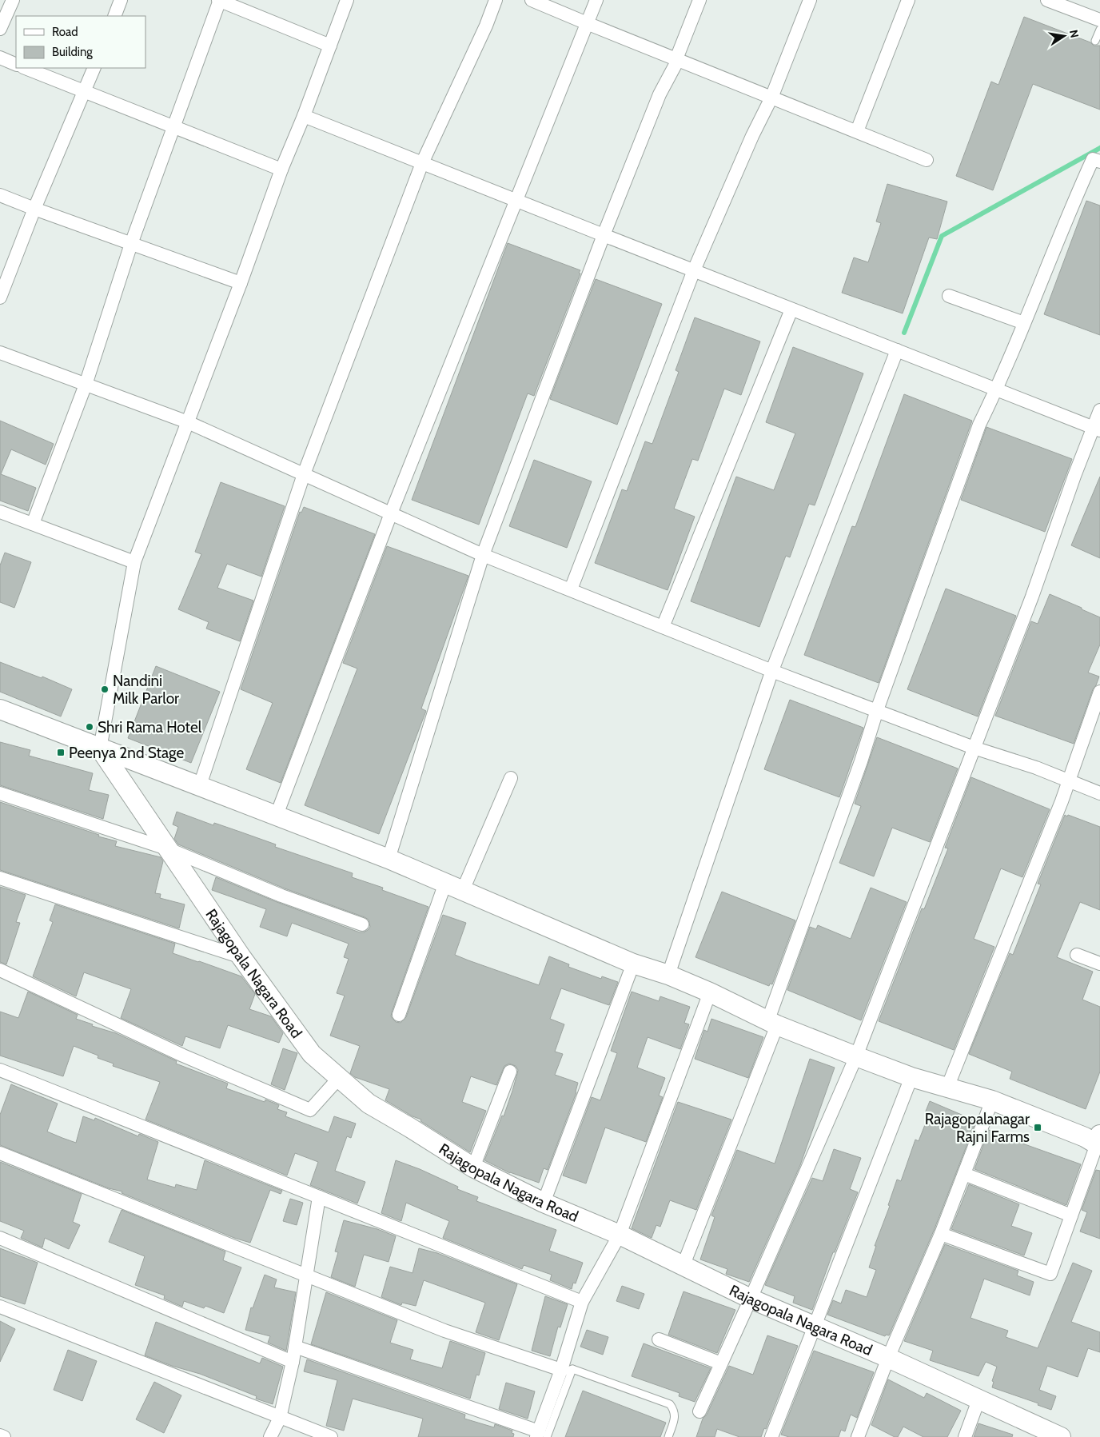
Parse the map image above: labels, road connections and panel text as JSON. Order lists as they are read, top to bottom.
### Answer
{
  "streets": {
    "street": ["Rajagopala Nagara Road"]
  },
  "places": {
    "other": ["Nandini Milk Parlor", "Shri Rama Hotel"],
    "transit": ["Peenya 2nd Stage", "Rajagopalanagar Rajni Farms"]
  },
  "legend": ["Road", "Building"],
  "north": "right"
}
